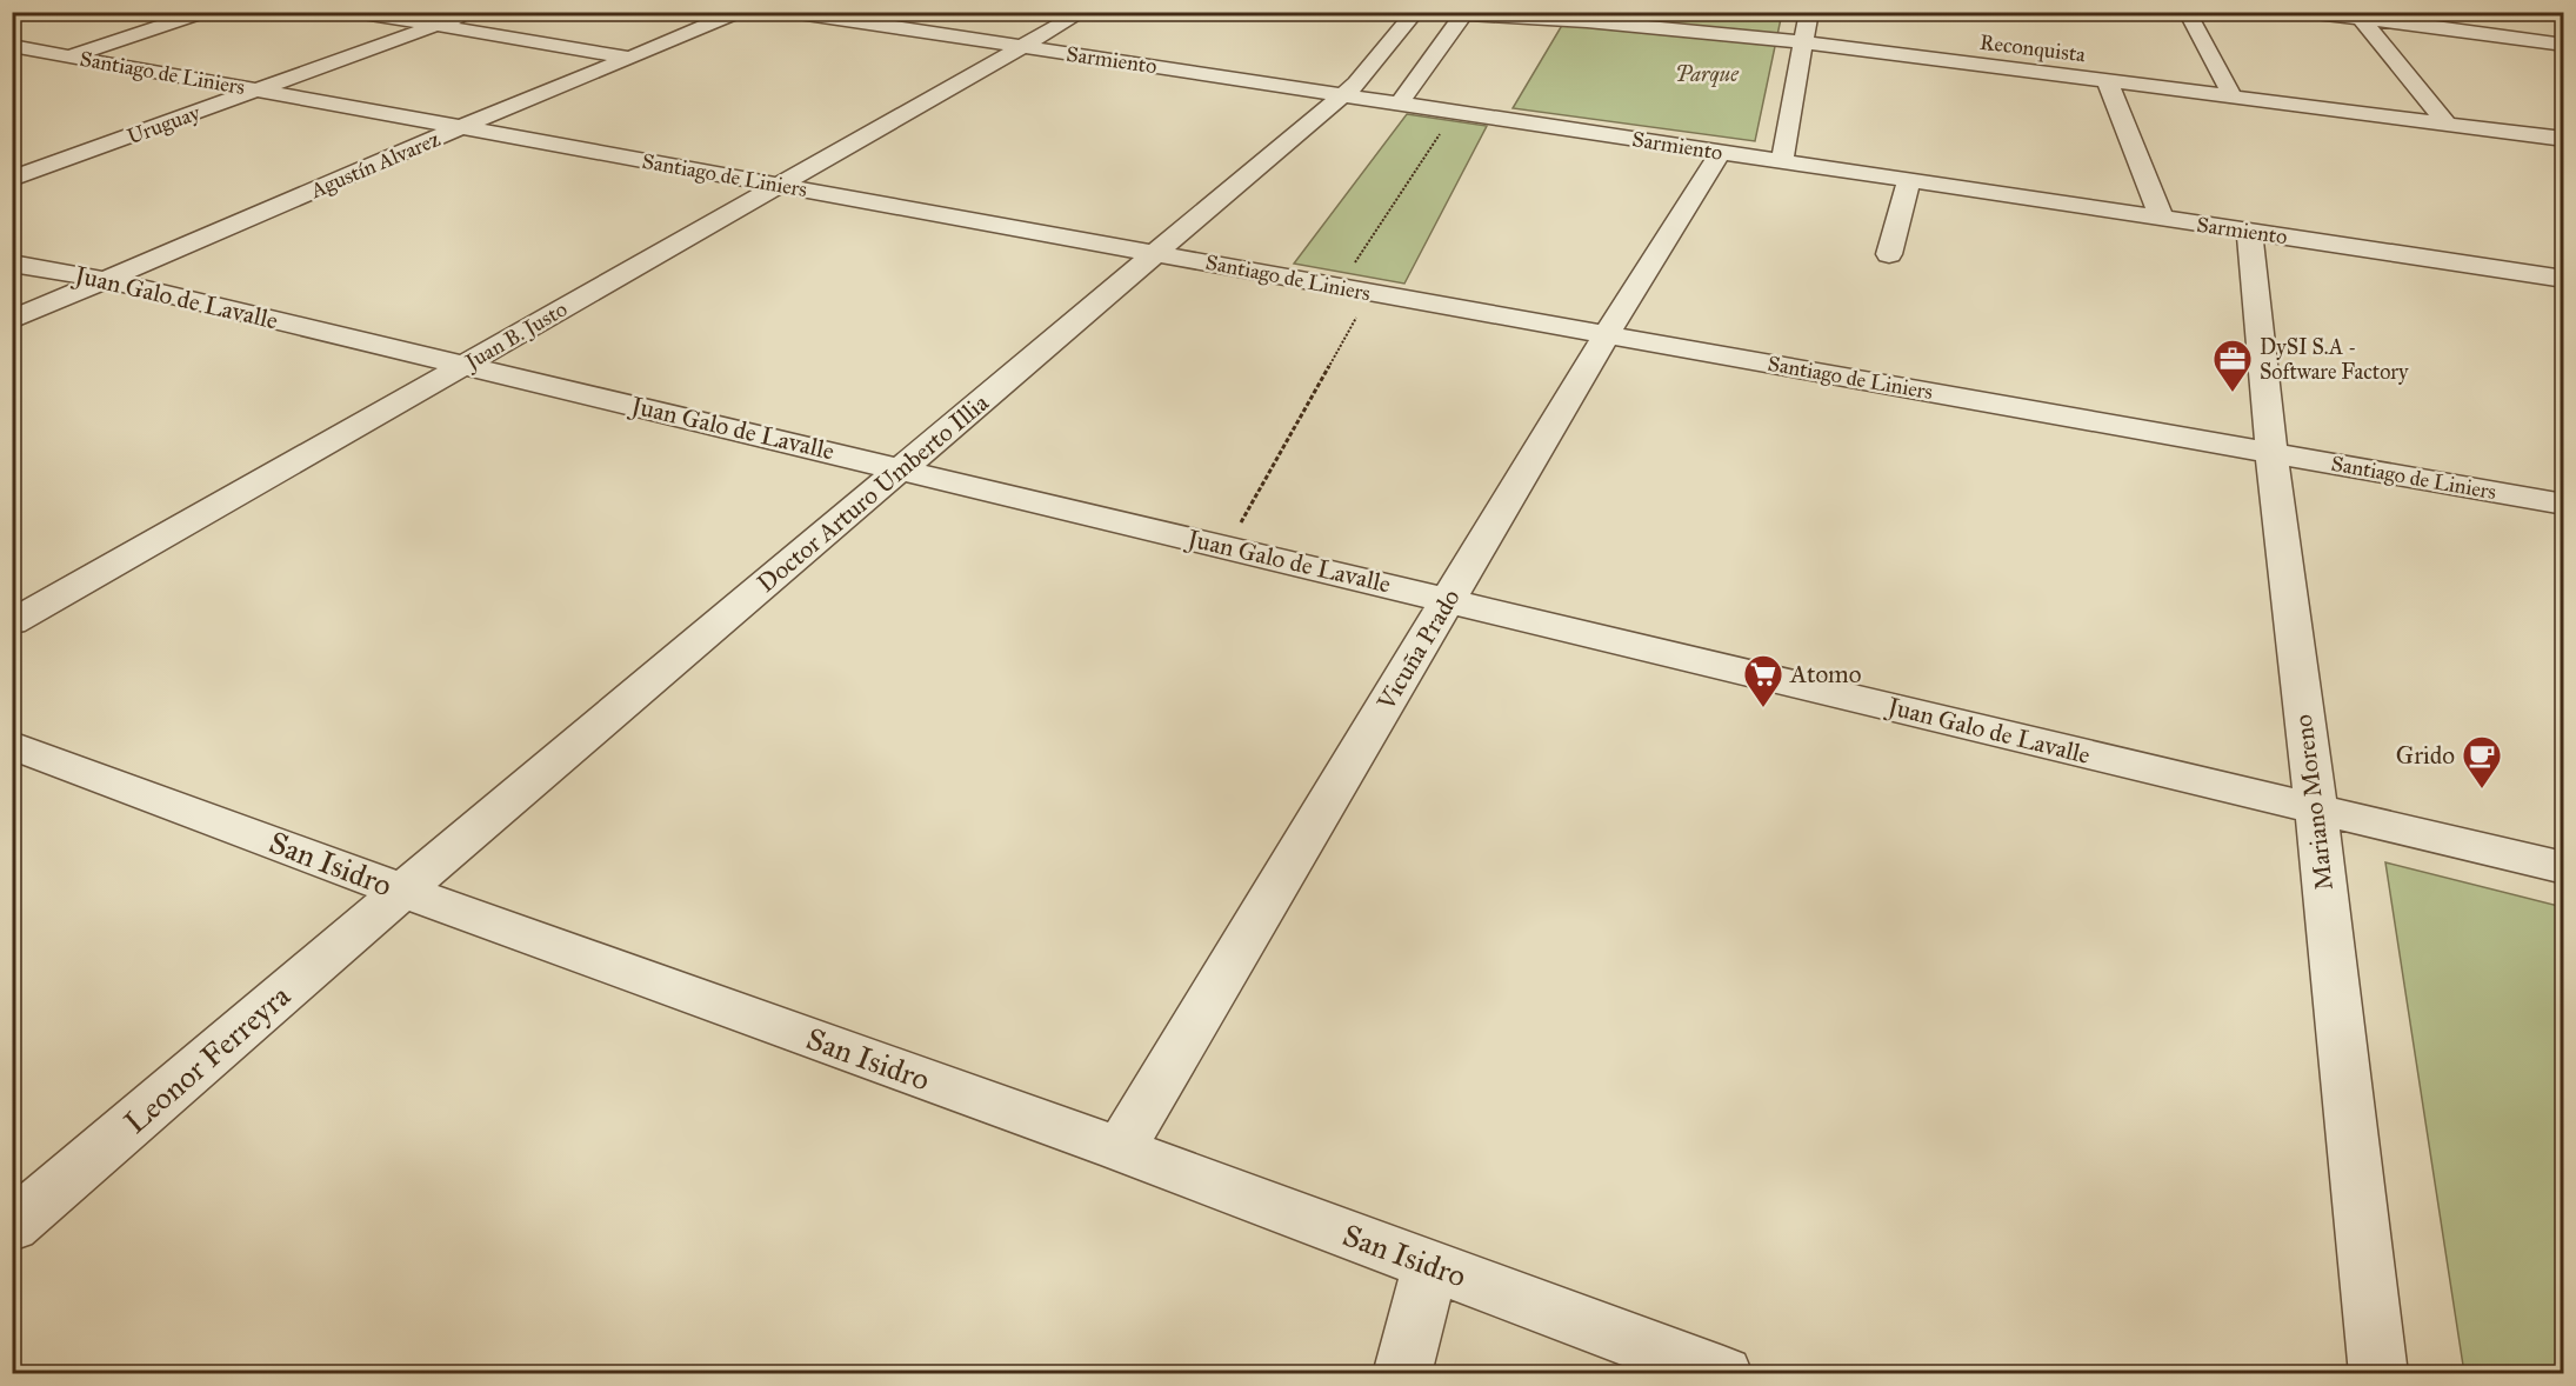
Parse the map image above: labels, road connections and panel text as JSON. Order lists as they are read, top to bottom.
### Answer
{
  "streets": {
    "street": [
      "Reconquista",
      "Sarmiento",
      "Santiago de Liniers",
      "Uruguay",
      "Agustín Alvarez",
      "Juan Galo de Lavalle",
      "Juan B. Justo",
      "Doctor Arturo Umberto Illia",
      "Vicuña Prado",
      "Mariano Moreno",
      "San Isidro",
      "Leonor Ferreyra"
    ]
  },
  "crossings": [
    ["Reconquista", "Doctor Arturo Umberto Illia"],
    ["Sarmiento", "Juan B. Justo"],
    ["Sarmiento", "Doctor Arturo Umberto Illia"],
    ["Sarmiento", "Vicuña Prado"],
    ["Sarmiento", "Mariano Moreno"],
    ["Santiago de Liniers", "Uruguay"],
    ["Santiago de Liniers", "Agustín Alvarez"],
    ["Santiago de Liniers", "Juan B. Justo"],
    ["Santiago de Liniers", "Doctor Arturo Umberto Illia"],
    ["Santiago de Liniers", "Vicuña Prado"],
    ["Santiago de Liniers", "Mariano Moreno"],
    ["Agustín Alvarez", "Juan Galo de Lavalle"],
    ["Juan Galo de Lavalle", "Juan B. Justo"],
    ["Juan Galo de Lavalle", "Doctor Arturo Umberto Illia"],
    ["Juan Galo de Lavalle", "Vicuña Prado"],
    ["Juan Galo de Lavalle", "Mariano Moreno"],
    ["Doctor Arturo Umberto Illia", "San Isidro"],
    ["Doctor Arturo Umberto Illia", "Leonor Ferreyra"],
    ["Vicuña Prado", "San Isidro"],
    ["San Isidro", "Leonor Ferreyra"]
  ],
  "parks": ["Parque"],
  "places": {
    "office": ["DySI S.A - Software Factory"],
    "supermarket": ["Atomo"],
    "cafe": ["Grido"]
  }
}
